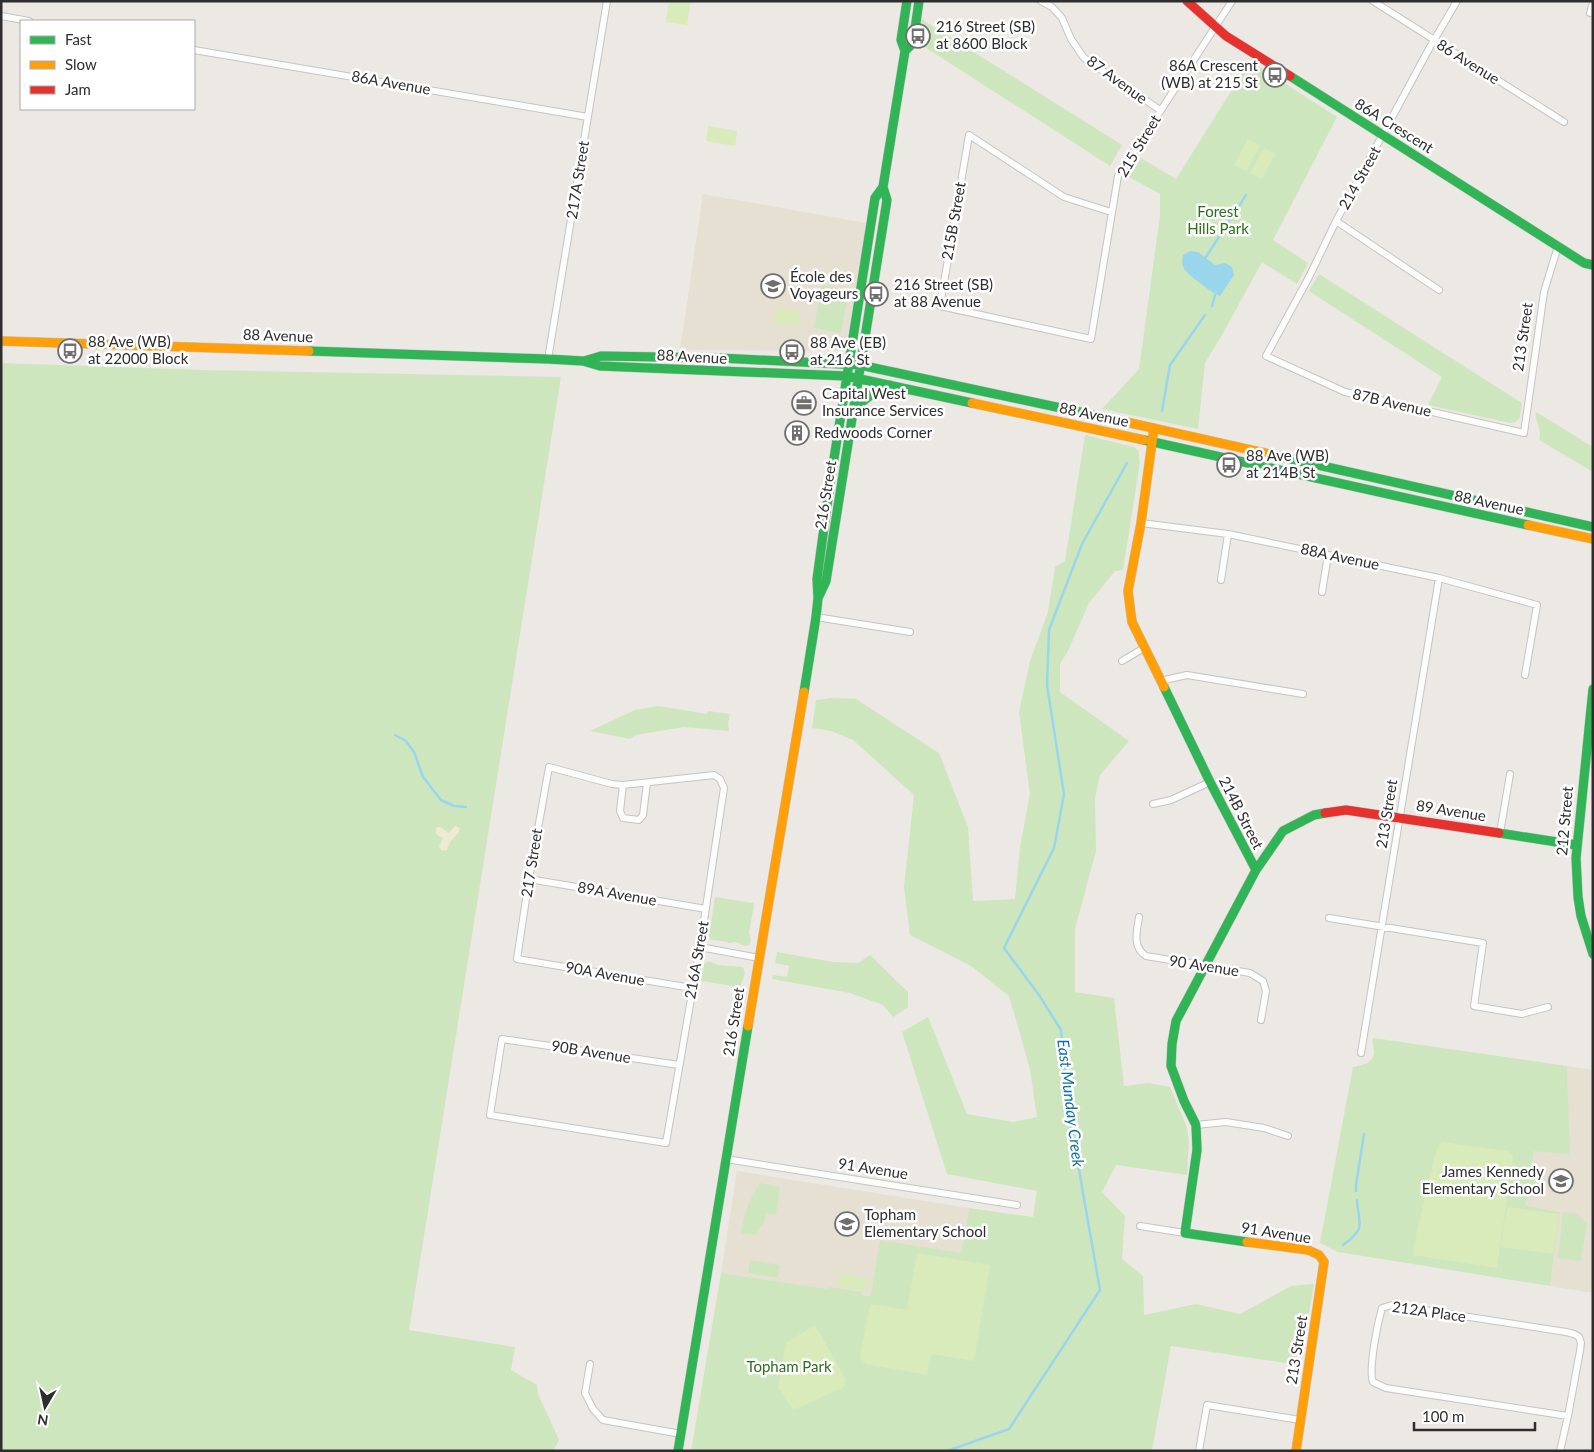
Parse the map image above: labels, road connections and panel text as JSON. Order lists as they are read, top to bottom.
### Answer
{
  "streets": {
    "main road": [
      "86A Crescent",
      "88 Avenue",
      "213 Street",
      "216 Street",
      "89 Avenue",
      "214B Street",
      "212 Street",
      "91 Avenue"
    ],
    "street": [
      "86 Avenue",
      "87 Avenue",
      "86A Avenue",
      "215 Street",
      "214 Street",
      "217A Street",
      "215B Street",
      "87B Avenue",
      "88A Avenue",
      "217 Street",
      "89A Avenue",
      "216A Street",
      "90 Avenue",
      "90A Avenue",
      "90B Avenue",
      "212A Place"
    ]
  },
  "crossings": [
    ["86 Avenue", "214 Street"],
    ["87 Avenue", "215 Street"],
    ["86A Avenue", "217A Street"],
    ["86A Crescent", "215 Street"],
    ["86A Crescent", "214 Street"],
    ["86A Crescent", "213 Street"],
    ["215 Street", "215B Street"],
    ["214 Street", "87B Avenue"],
    ["217A Street", "88 Avenue"],
    ["88 Avenue", "216 Street"],
    ["88 Avenue", "214B Street"],
    ["213 Street", "87B Avenue"],
    ["213 Street", "88A Avenue"],
    ["213 Street", "89 Avenue"],
    ["213 Street", "91 Avenue"],
    ["216 Street", "91 Avenue"],
    ["88A Avenue", "214B Street"],
    ["89 Avenue", "214B Street"],
    ["89 Avenue", "212 Street"],
    ["214B Street", "90 Avenue"],
    ["214B Street", "91 Avenue"],
    ["217 Street", "89A Avenue"],
    ["217 Street", "90A Avenue"],
    ["89A Avenue", "216A Street"],
    ["216A Street", "90A Avenue"],
    ["216A Street", "90B Avenue"]
  ],
  "water": ["East Munday Creek"],
  "parks": ["Forest Hills Park", "Topham Park"],
  "places": {
    "bus stop": [
      "216 Street (SB) at 8600 Block",
      "86A Crescent (WB) at 215 St",
      "216 Street (SB) at 88 Avenue",
      "88 Ave (WB) at 22000 Block",
      "88 Ave (EB) at 216 St",
      "88 Ave (WB) at 214B St"
    ],
    "school or university": ["École des Voyageurs", "James Kennedy Elementary School", "Topham Elementary School"],
    "office": ["Capital West Insurance Services"],
    "building": ["Redwoods Corner"]
  },
  "legend": ["Fast", "Slow", "Jam"],
  "scale_bar": "100 m",
  "north": "bottom"
}
